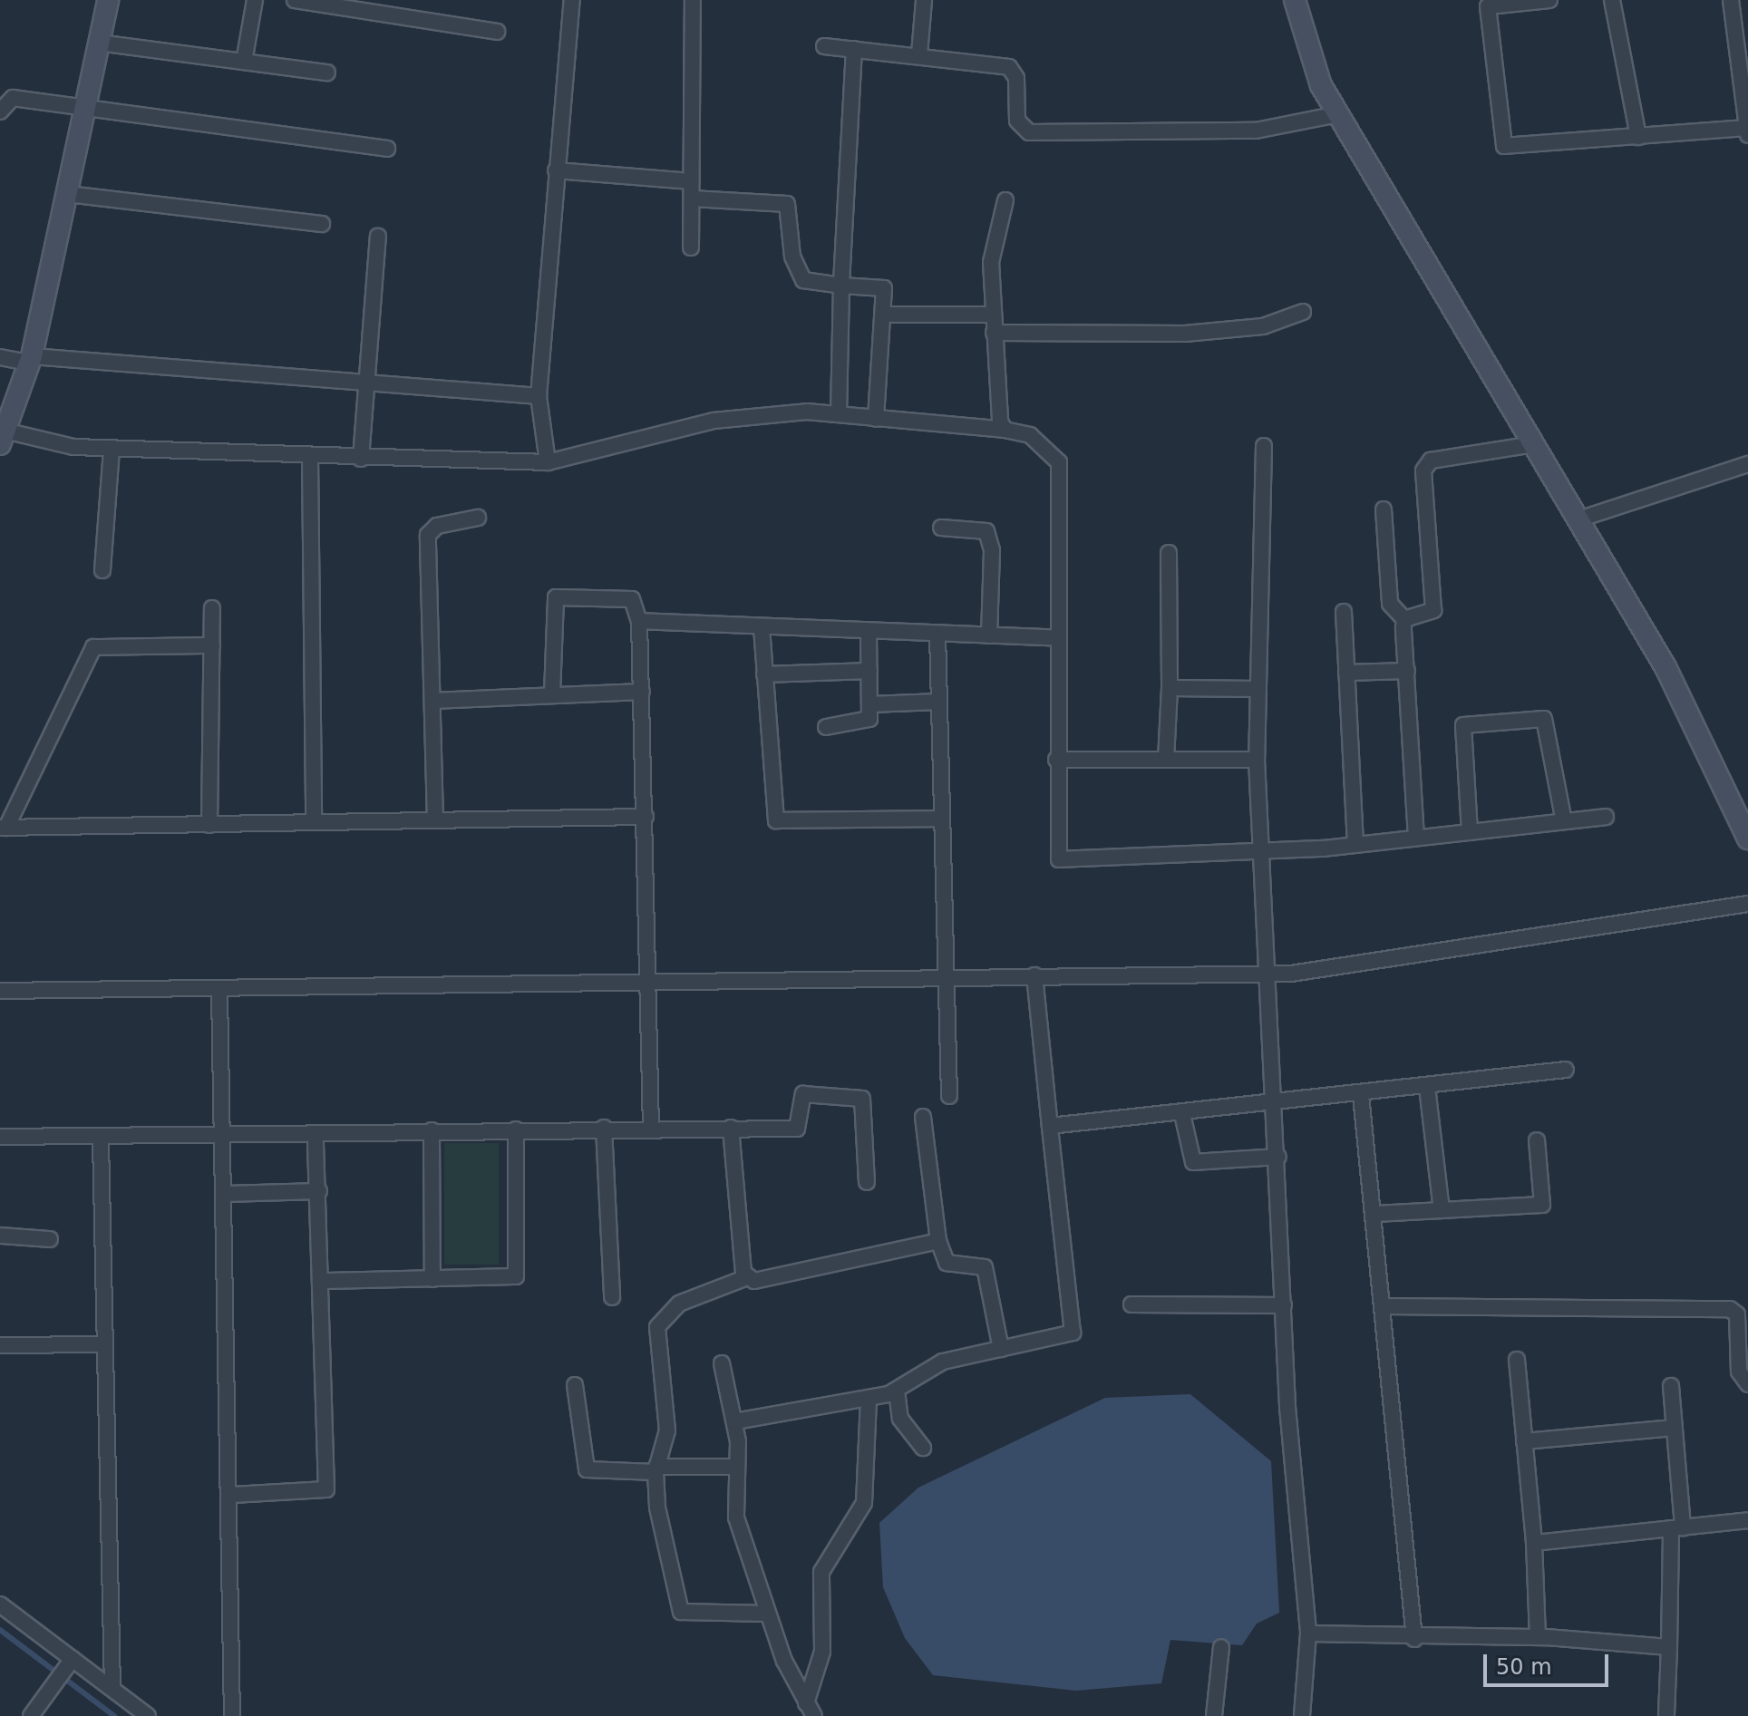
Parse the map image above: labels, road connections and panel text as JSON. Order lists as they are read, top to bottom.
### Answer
{
  "scale_bar": "50 m"
}
